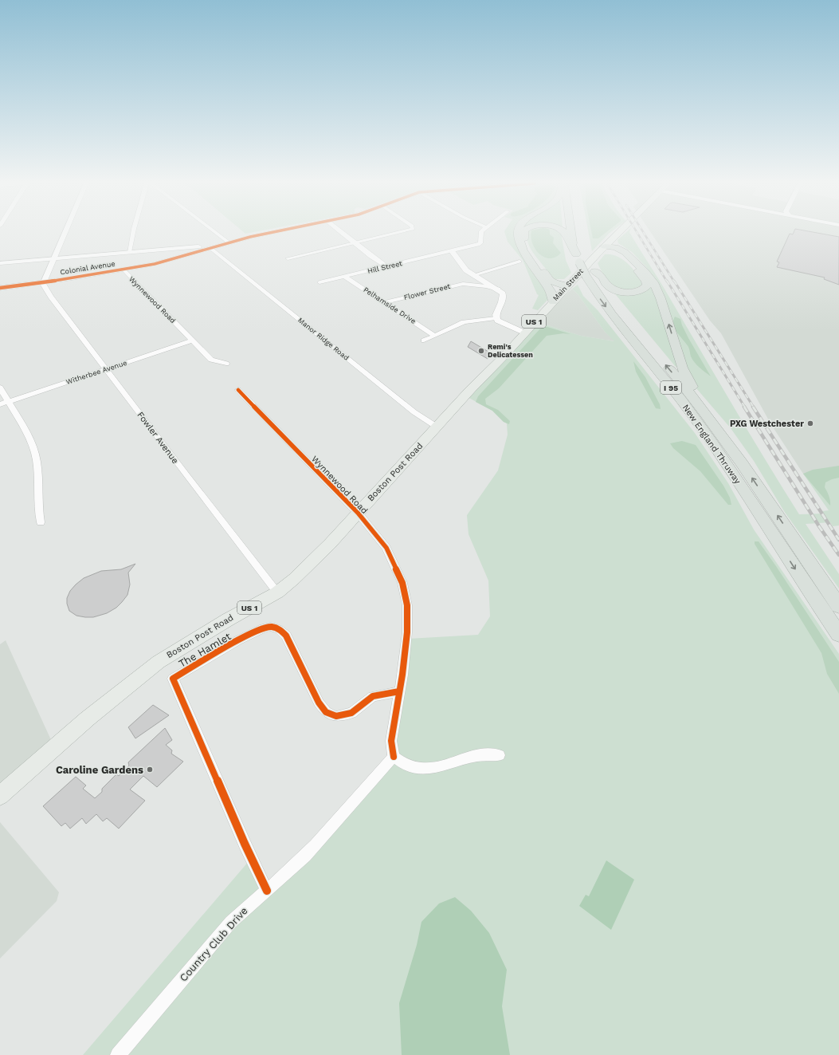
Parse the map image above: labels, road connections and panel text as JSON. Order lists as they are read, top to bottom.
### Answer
{
  "streets": {
    "highway": ["I 95", "New England Thruway"],
    "main road": ["Main Street", "US 1", "Boston Post Road"],
    "street": [
      "Hill Street",
      "Colonial Avenue",
      "Flower Street",
      "Wynnewood Road",
      "Pelhamside Drive",
      "Manor Ridge Road",
      "Witherbee Avenue",
      "Fowler Avenue",
      "The Hamlet",
      "Country Club Drive"
    ]
  },
  "crossings": [
    ["Hill Street", "Pelhamside Drive"],
    ["Colonial Avenue", "Wynnewood Road"],
    ["Colonial Avenue", "Manor Ridge Road"],
    ["Colonial Avenue", "Fowler Avenue"],
    ["Main Street", "New England Thruway"],
    ["Main Street", "Boston Post Road"],
    ["Flower Street", "Pelhamside Drive"],
    ["Wynnewood Road", "Witherbee Avenue"],
    ["Wynnewood Road", "Boston Post Road"],
    ["Wynnewood Road", "The Hamlet"],
    ["Wynnewood Road", "Country Club Drive"],
    ["Manor Ridge Road", "Boston Post Road"],
    ["Witherbee Avenue", "Fowler Avenue"],
    ["Fowler Avenue", "Boston Post Road"],
    ["The Hamlet", "Country Club Drive"]
  ],
  "places": ["Remi's Delicatessen", "PXG Westchester", "Caroline Gardens"]
}
